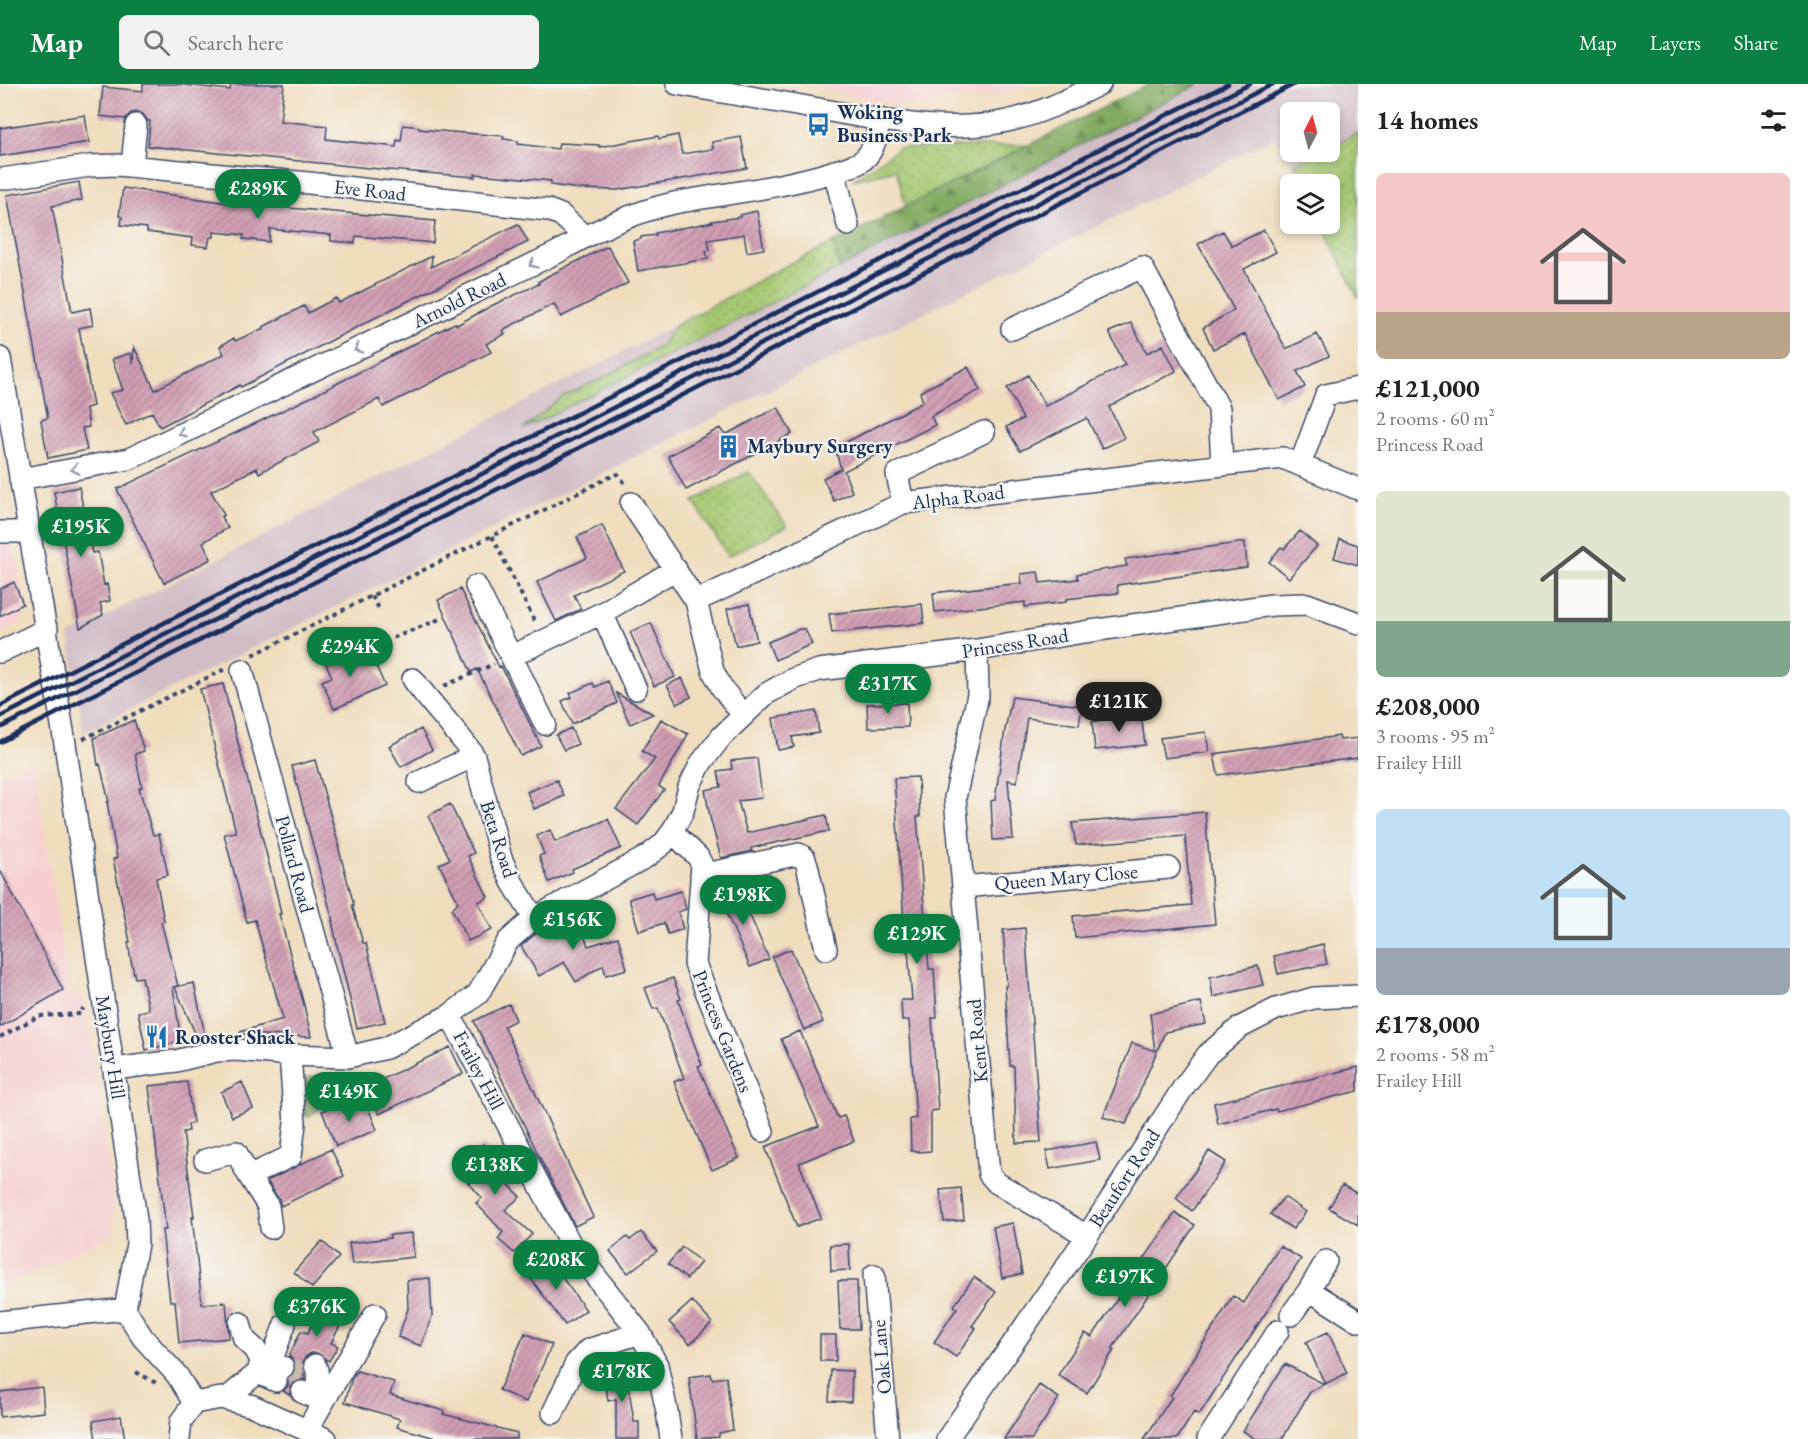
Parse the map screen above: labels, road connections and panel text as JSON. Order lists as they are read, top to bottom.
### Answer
{
  "streets": {
    "street": [
      "Eve Road",
      "Arnold Road",
      "Alpha Road",
      "Princess Road",
      "Beta Road",
      "Pollard Road",
      "Queen Mary Close",
      "Princess Gardens",
      "Kent Road",
      "Maybury Hill",
      "Frailey Hill",
      "Beaufort Road",
      "Oak Lane"
    ]
  },
  "crossings": [
    ["Eve Road", "Arnold Road"],
    ["Arnold Road", "Maybury Hill"],
    ["Princess Road", "Beta Road"],
    ["Princess Road", "Pollard Road"],
    ["Princess Road", "Princess Gardens"],
    ["Princess Road", "Kent Road"],
    ["Princess Road", "Maybury Hill"],
    ["Princess Road", "Frailey Hill"],
    ["Queen Mary Close", "Kent Road"],
    ["Kent Road", "Beaufort Road"]
  ],
  "one_way": ["Arnold Road"],
  "places": {
    "bus stop": ["Woking Business Park"],
    "building": ["Maybury Surgery"],
    "restaurant": ["Rooster Shack"]
  },
  "north": "top",
  "page": {
    "header": "Map",
    "search": "Search here",
    "nav": ["Map", "Layers", "Share"],
    "heading": "14 homes",
    "list": [
      {
        "name": "£121,000",
        "note": "2 rooms · 60 m² · Princess Road"
      },
      {
        "name": "£208,000",
        "note": "3 rooms · 95 m² · Frailey Hill"
      },
      {
        "name": "£178,000",
        "note": "2 rooms · 58 m² · Frailey Hill"
      }
    ],
    "price": [
      "£289K",
      "£195K",
      "£294K",
      "£317K",
      "£121K",
      "£198K",
      "£156K",
      "£129K",
      "£149K",
      "£138K",
      "£208K",
      "£197K",
      "£376K",
      "£178K"
    ]
  }
}
